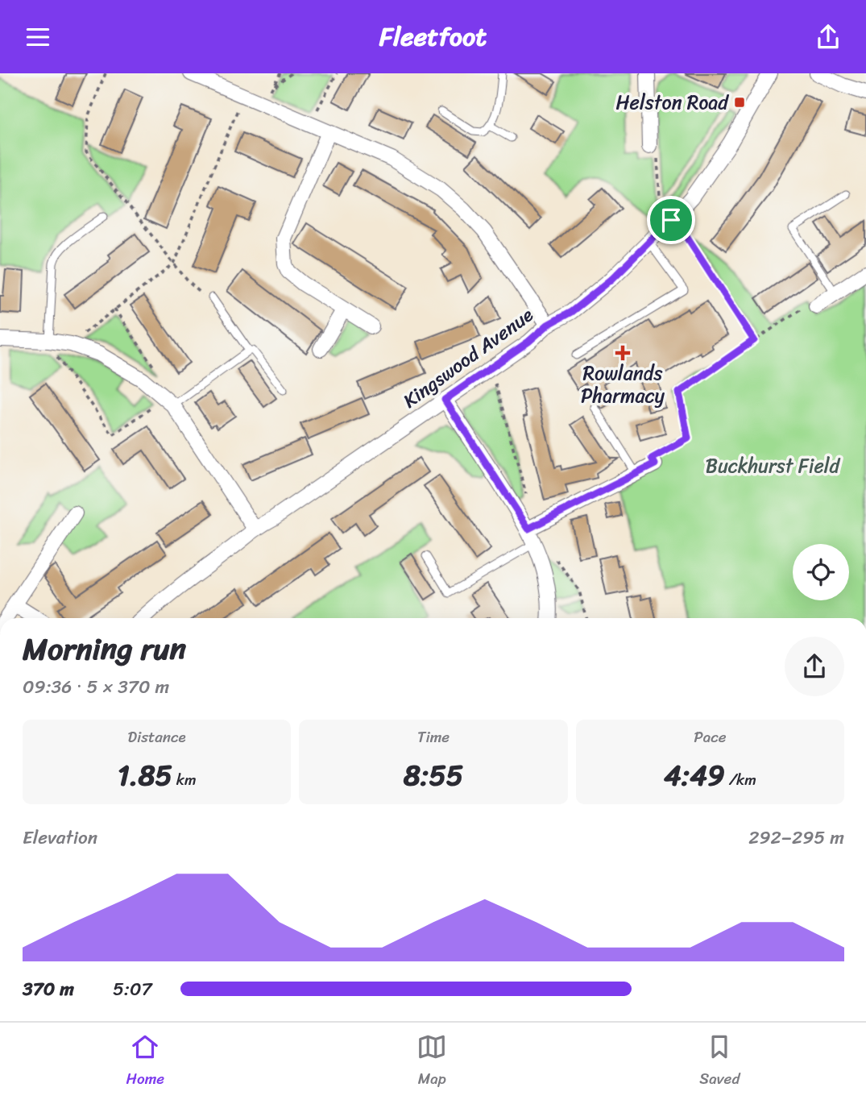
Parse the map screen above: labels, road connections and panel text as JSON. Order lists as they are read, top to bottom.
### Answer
{
  "streets": {
    "street": ["Kingswood Avenue"]
  },
  "parks": ["Buckhurst Field"],
  "places": {
    "transit": ["Helston Road"],
    "health": ["Rowlands Pharmacy"]
  },
  "page": {
    "header": "Fleetfoot",
    "heading": ["Morning run", "09:36 · 5 × 370 m"],
    "stats": [
      ["Distance", "1.85 km"],
      ["Time", "8:55"],
      ["Pace", "4:49 /km"]
    ],
    "chart": ["Elevation", "292–295 m"],
    "list": [
      {
        "name": "370 m",
        "note": "5:07"
      }
    ],
    "tabs": ["Home", "Map", "Saved"]
  }
}
